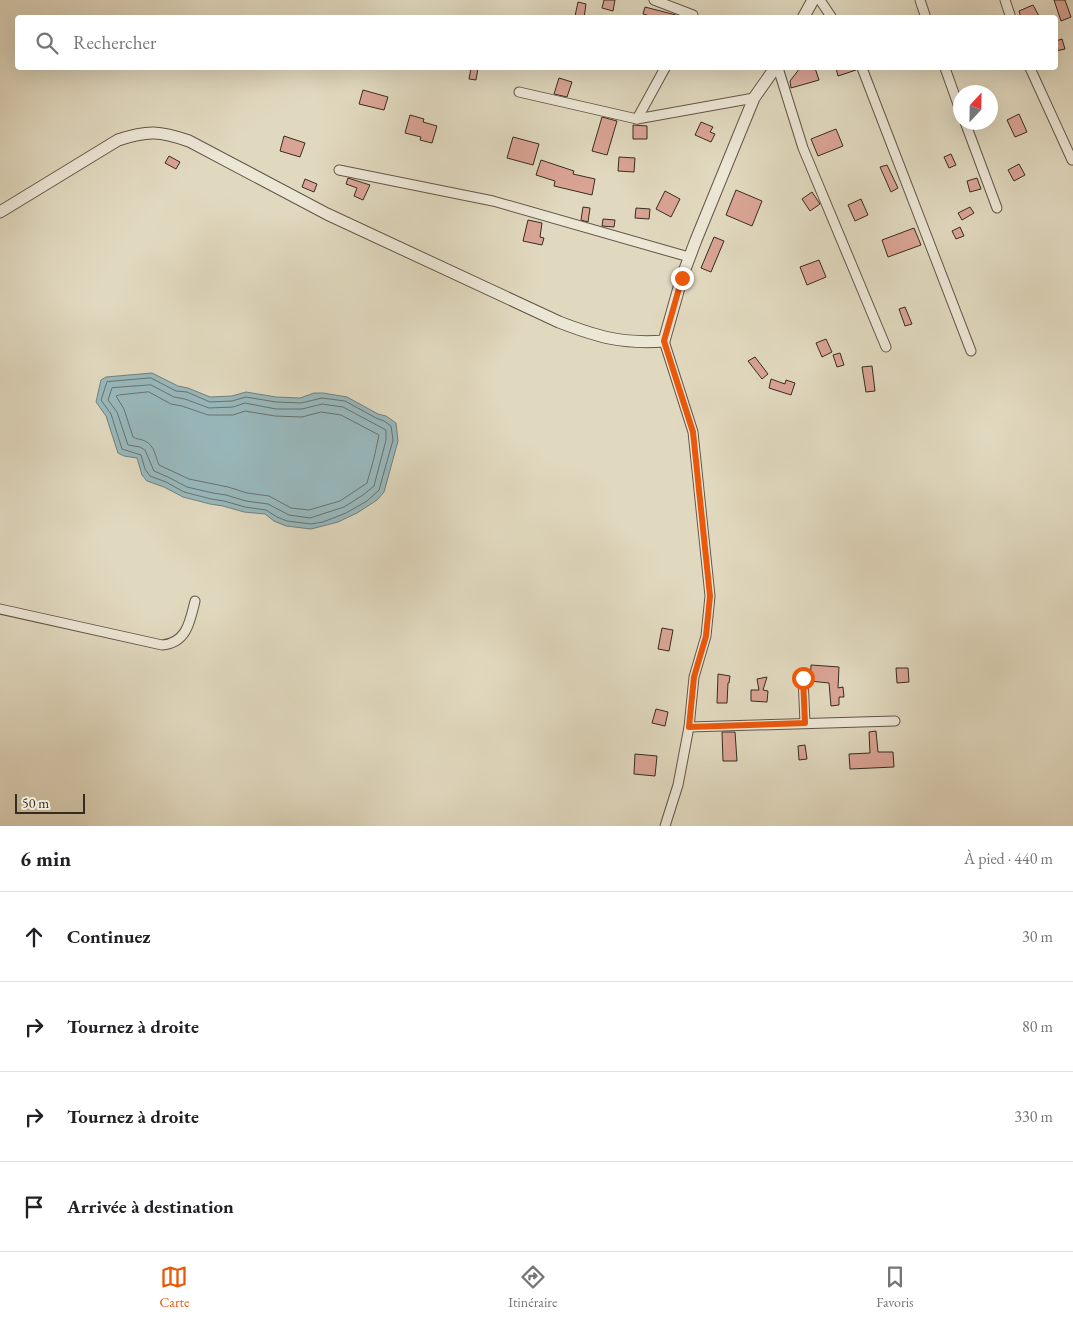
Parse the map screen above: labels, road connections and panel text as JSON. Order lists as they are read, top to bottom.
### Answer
{
  "scale_bar": "50 m",
  "north": "top",
  "page": {
    "search": "Rechercher",
    "scale": "50 m",
    "heading": ["6 min", "À pied · 440 m"],
    "list": [
      ["Continuez", "30 m"],
      ["Tournez à droite", "80 m"],
      ["Tournez à droite", "330 m"],
      "Arrivée à destination"
    ],
    "nav": ["Carte", "Itinéraire", "Favoris"]
  }
}
